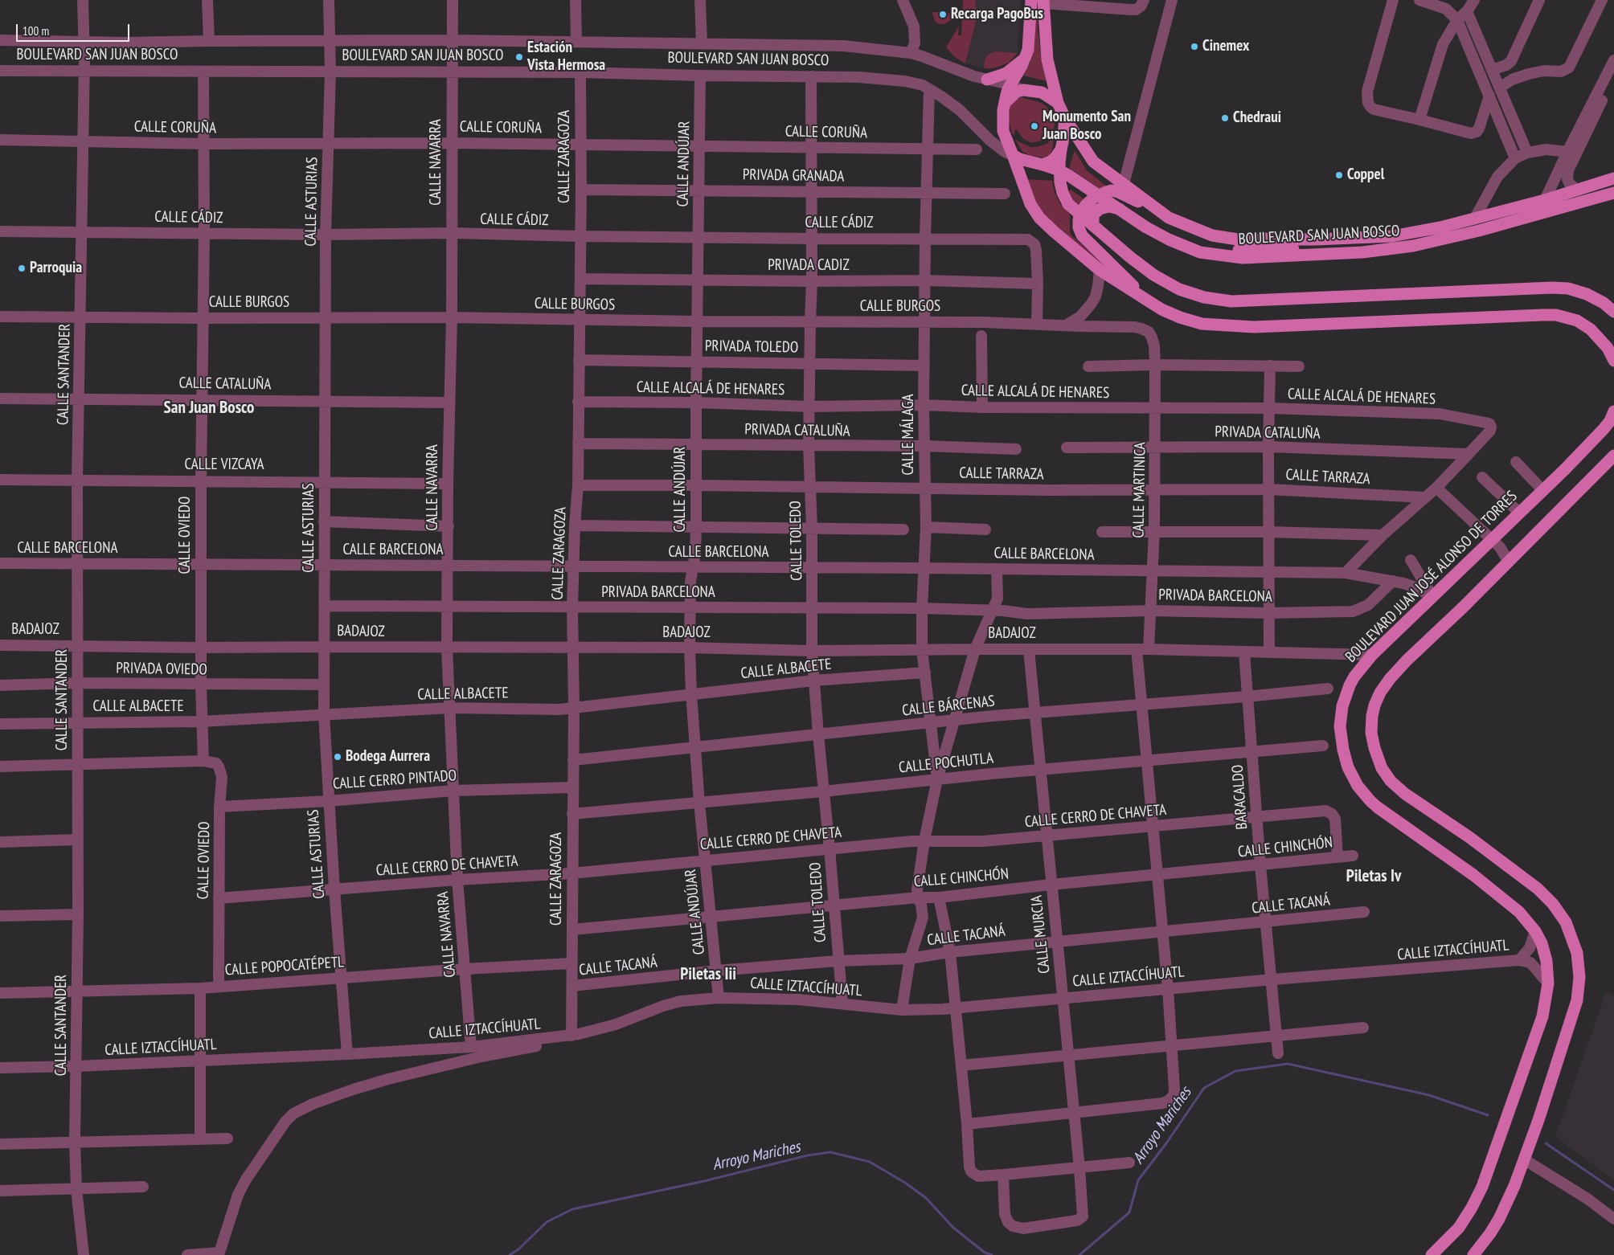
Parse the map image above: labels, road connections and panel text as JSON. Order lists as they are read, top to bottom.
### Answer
{
  "streets": {
    "main road": ["BOULEVARD SAN JUAN BOSCO", "BOULEVARD JUAN JOSÉ ALONSO DE TORRES"],
    "street": [
      "CALLE CORUÑA",
      "CALLE ZARAGOZA",
      "CALLE NAVARRA",
      "CALLE ANDÚJAR",
      "PRIVADA GRANADA",
      "CALLE ASTURIAS",
      "CALLE CÁDIZ",
      "PRIVADA CADIZ",
      "CALLE BURGOS",
      "PRIVADA TOLEDO",
      "CALLE SANTANDER",
      "CALLE CATALUÑA",
      "CALLE ALCALÁ DE HENARES",
      "PRIVADA CATALUÑA",
      "CALLE MÁLAGA",
      "CALLE VIZCAYA",
      "CALLE TARRAZA",
      "CALLE MARTINICA",
      "CALLE OVIEDO",
      "CALLE TOLEDO",
      "CALLE BARCELONA",
      "PRIVADA BARCELONA",
      "BADAJOZ",
      "PRIVADA OVIEDO",
      "CALLE ALBACETE",
      "CALLE BÁRCENAS",
      "CALLE POCHUTLA",
      "CALLE CERRO PINTADO",
      "BARACALDO",
      "CALLE CERRO DE CHAVETA",
      "CALLE CHINCHÓN",
      "CALLE TACANÁ",
      "CALLE MURCIA",
      "CALLE IZTACCÍHUATL",
      "CALLE POPOCATÉPETL"
    ]
  },
  "crossings": [
    ["BOULEVARD SAN JUAN BOSCO", "CALLE ZARAGOZA"],
    ["BOULEVARD SAN JUAN BOSCO", "CALLE NAVARRA"],
    ["BOULEVARD SAN JUAN BOSCO", "CALLE ANDÚJAR"],
    ["BOULEVARD SAN JUAN BOSCO", "CALLE ASTURIAS"],
    ["BOULEVARD SAN JUAN BOSCO", "CALLE SANTANDER"],
    ["BOULEVARD SAN JUAN BOSCO", "CALLE MÁLAGA"],
    ["BOULEVARD SAN JUAN BOSCO", "CALLE OVIEDO"],
    ["BOULEVARD SAN JUAN BOSCO", "CALLE TOLEDO"],
    ["CALLE CORUÑA", "CALLE ZARAGOZA"],
    ["CALLE CORUÑA", "CALLE NAVARRA"],
    ["CALLE CORUÑA", "CALLE ANDÚJAR"],
    ["CALLE CORUÑA", "CALLE ASTURIAS"],
    ["CALLE CORUÑA", "CALLE SANTANDER"],
    ["CALLE CORUÑA", "CALLE MÁLAGA"],
    ["CALLE CORUÑA", "CALLE OVIEDO"],
    ["CALLE CORUÑA", "CALLE TOLEDO"],
    ["CALLE ZARAGOZA", "PRIVADA GRANADA"],
    ["CALLE ZARAGOZA", "CALLE CÁDIZ"],
    ["CALLE ZARAGOZA", "PRIVADA CADIZ"],
    ["CALLE ZARAGOZA", "CALLE BURGOS"],
    ["CALLE ZARAGOZA", "PRIVADA TOLEDO"],
    ["CALLE ZARAGOZA", "CALLE ALCALÁ DE HENARES"],
    ["CALLE ZARAGOZA", "PRIVADA CATALUÑA"],
    ["CALLE ZARAGOZA", "CALLE TARRAZA"],
    ["CALLE ZARAGOZA", "CALLE BARCELONA"],
    ["CALLE ZARAGOZA", "PRIVADA BARCELONA"],
    ["CALLE ZARAGOZA", "BADAJOZ"],
    ["CALLE ZARAGOZA", "CALLE ALBACETE"],
    ["CALLE ZARAGOZA", "CALLE BÁRCENAS"],
    ["CALLE ZARAGOZA", "CALLE POCHUTLA"],
    ["CALLE ZARAGOZA", "CALLE CERRO PINTADO"],
    ["CALLE ZARAGOZA", "CALLE CERRO DE CHAVETA"],
    ["CALLE ZARAGOZA", "CALLE CHINCHÓN"],
    ["CALLE ZARAGOZA", "CALLE TACANÁ"],
    ["CALLE ZARAGOZA", "CALLE IZTACCÍHUATL"],
    ["CALLE ZARAGOZA", "CALLE POPOCATÉPETL"],
    ["CALLE NAVARRA", "CALLE CÁDIZ"],
    ["CALLE NAVARRA", "CALLE BURGOS"],
    ["CALLE NAVARRA", "CALLE CATALUÑA"],
    ["CALLE NAVARRA", "CALLE VIZCAYA"],
    ["CALLE NAVARRA", "CALLE BARCELONA"],
    ["CALLE NAVARRA", "PRIVADA BARCELONA"],
    ["CALLE NAVARRA", "BADAJOZ"],
    ["CALLE NAVARRA", "CALLE ALBACETE"],
    ["CALLE NAVARRA", "CALLE CERRO PINTADO"],
    ["CALLE NAVARRA", "CALLE CERRO DE CHAVETA"],
    ["CALLE NAVARRA", "CALLE IZTACCÍHUATL"],
    ["CALLE NAVARRA", "CALLE POPOCATÉPETL"],
    ["CALLE ANDÚJAR", "PRIVADA GRANADA"],
    ["CALLE ANDÚJAR", "CALLE CÁDIZ"],
    ["CALLE ANDÚJAR", "PRIVADA CADIZ"],
    ["CALLE ANDÚJAR", "CALLE BURGOS"],
    ["CALLE ANDÚJAR", "PRIVADA TOLEDO"],
    ["CALLE ANDÚJAR", "CALLE ALCALÁ DE HENARES"],
    ["CALLE ANDÚJAR", "PRIVADA CATALUÑA"],
    ["CALLE ANDÚJAR", "CALLE TARRAZA"],
    ["CALLE ANDÚJAR", "CALLE BARCELONA"],
    ["CALLE ANDÚJAR", "PRIVADA BARCELONA"],
    ["CALLE ANDÚJAR", "BADAJOZ"],
    ["CALLE ANDÚJAR", "CALLE ALBACETE"],
    ["CALLE ANDÚJAR", "CALLE BÁRCENAS"],
    ["CALLE ANDÚJAR", "CALLE POCHUTLA"],
    ["CALLE ANDÚJAR", "CALLE CERRO DE CHAVETA"],
    ["CALLE ANDÚJAR", "CALLE CHINCHÓN"],
    ["CALLE ANDÚJAR", "CALLE TACANÁ"],
    ["CALLE ANDÚJAR", "CALLE IZTACCÍHUATL"],
    ["PRIVADA GRANADA", "CALLE MÁLAGA"],
    ["PRIVADA GRANADA", "CALLE TOLEDO"],
    ["CALLE ASTURIAS", "CALLE CÁDIZ"],
    ["CALLE ASTURIAS", "CALLE BURGOS"],
    ["CALLE ASTURIAS", "CALLE CATALUÑA"],
    ["CALLE ASTURIAS", "CALLE VIZCAYA"],
    ["CALLE ASTURIAS", "CALLE BARCELONA"],
    ["CALLE ASTURIAS", "PRIVADA BARCELONA"],
    ["CALLE ASTURIAS", "BADAJOZ"],
    ["CALLE ASTURIAS", "PRIVADA OVIEDO"],
    ["CALLE ASTURIAS", "CALLE ALBACETE"],
    ["CALLE ASTURIAS", "CALLE CERRO PINTADO"],
    ["CALLE ASTURIAS", "CALLE CERRO DE CHAVETA"],
    ["CALLE ASTURIAS", "CALLE IZTACCÍHUATL"],
    ["CALLE ASTURIAS", "CALLE POPOCATÉPETL"],
    ["CALLE CÁDIZ", "PRIVADA CADIZ"],
    ["CALLE CÁDIZ", "CALLE SANTANDER"],
    ["CALLE CÁDIZ", "CALLE MÁLAGA"],
    ["CALLE CÁDIZ", "CALLE OVIEDO"],
    ["CALLE CÁDIZ", "CALLE TOLEDO"],
    ["PRIVADA CADIZ", "CALLE MÁLAGA"],
    ["PRIVADA CADIZ", "CALLE TOLEDO"],
    ["CALLE BURGOS", "CALLE SANTANDER"],
    ["CALLE BURGOS", "CALLE MÁLAGA"],
    ["CALLE BURGOS", "CALLE MARTINICA"],
    ["CALLE BURGOS", "CALLE OVIEDO"],
    ["CALLE BURGOS", "CALLE TOLEDO"],
    ["PRIVADA TOLEDO", "CALLE MÁLAGA"],
    ["PRIVADA TOLEDO", "CALLE TOLEDO"],
    ["CALLE SANTANDER", "CALLE CATALUÑA"],
    ["CALLE SANTANDER", "CALLE VIZCAYA"],
    ["CALLE SANTANDER", "CALLE BARCELONA"],
    ["CALLE SANTANDER", "BADAJOZ"],
    ["CALLE SANTANDER", "PRIVADA OVIEDO"],
    ["CALLE SANTANDER", "CALLE ALBACETE"],
    ["CALLE SANTANDER", "CALLE IZTACCÍHUATL"],
    ["CALLE SANTANDER", "CALLE POPOCATÉPETL"],
    ["CALLE CATALUÑA", "CALLE OVIEDO"],
    ["CALLE ALCALÁ DE HENARES", "PRIVADA CATALUÑA"],
    ["CALLE ALCALÁ DE HENARES", "CALLE MÁLAGA"],
    ["CALLE ALCALÁ DE HENARES", "CALLE MARTINICA"],
    ["CALLE ALCALÁ DE HENARES", "CALLE TOLEDO"],
    ["PRIVADA CATALUÑA", "CALLE MÁLAGA"],
    ["PRIVADA CATALUÑA", "CALLE MARTINICA"],
    ["PRIVADA CATALUÑA", "CALLE TOLEDO"],
    ["CALLE MÁLAGA", "CALLE TARRAZA"],
    ["CALLE MÁLAGA", "CALLE BARCELONA"],
    ["CALLE MÁLAGA", "PRIVADA BARCELONA"],
    ["CALLE MÁLAGA", "BADAJOZ"],
    ["CALLE MÁLAGA", "CALLE ALBACETE"],
    ["CALLE MÁLAGA", "CALLE BÁRCENAS"],
    ["CALLE MÁLAGA", "CALLE POCHUTLA"],
    ["CALLE VIZCAYA", "CALLE OVIEDO"],
    ["CALLE TARRAZA", "CALLE MARTINICA"],
    ["CALLE TARRAZA", "CALLE TOLEDO"],
    ["CALLE MARTINICA", "CALLE BARCELONA"],
    ["CALLE MARTINICA", "PRIVADA BARCELONA"],
    ["CALLE MARTINICA", "BADAJOZ"],
    ["CALLE OVIEDO", "CALLE BARCELONA"],
    ["CALLE OVIEDO", "BADAJOZ"],
    ["CALLE OVIEDO", "PRIVADA OVIEDO"],
    ["CALLE OVIEDO", "CALLE ALBACETE"],
    ["CALLE OVIEDO", "CALLE CERRO PINTADO"],
    ["CALLE OVIEDO", "CALLE CERRO DE CHAVETA"],
    ["CALLE OVIEDO", "CALLE POPOCATÉPETL"],
    ["CALLE TOLEDO", "CALLE BARCELONA"],
    ["CALLE TOLEDO", "PRIVADA BARCELONA"],
    ["CALLE TOLEDO", "BADAJOZ"],
    ["CALLE TOLEDO", "CALLE ALBACETE"],
    ["CALLE TOLEDO", "CALLE BÁRCENAS"],
    ["CALLE TOLEDO", "CALLE POCHUTLA"],
    ["CALLE TOLEDO", "CALLE CERRO DE CHAVETA"],
    ["CALLE TOLEDO", "CALLE CHINCHÓN"],
    ["CALLE TOLEDO", "CALLE TACANÁ"],
    ["CALLE TOLEDO", "CALLE IZTACCÍHUATL"],
    ["CALLE BARCELONA", "BOULEVARD JUAN JOSÉ ALONSO DE TORRES"],
    ["CALLE BARCELONA", "PRIVADA BARCELONA"],
    ["BOULEVARD JUAN JOSÉ ALONSO DE TORRES", "BADAJOZ"],
    ["BOULEVARD JUAN JOSÉ ALONSO DE TORRES", "CALLE IZTACCÍHUATL"],
    ["BADAJOZ", "BARACALDO"],
    ["BADAJOZ", "CALLE MURCIA"],
    ["CALLE BÁRCENAS", "BARACALDO"],
    ["CALLE BÁRCENAS", "CALLE MURCIA"],
    ["CALLE POCHUTLA", "BARACALDO"],
    ["CALLE POCHUTLA", "CALLE MURCIA"],
    ["BARACALDO", "CALLE CERRO DE CHAVETA"],
    ["BARACALDO", "CALLE CHINCHÓN"],
    ["BARACALDO", "CALLE TACANÁ"],
    ["BARACALDO", "CALLE IZTACCÍHUATL"],
    ["CALLE CERRO DE CHAVETA", "CALLE CHINCHÓN"],
    ["CALLE CERRO DE CHAVETA", "CALLE MURCIA"],
    ["CALLE CHINCHÓN", "CALLE MURCIA"],
    ["CALLE TACANÁ", "CALLE MURCIA"],
    ["CALLE MURCIA", "CALLE IZTACCÍHUATL"]
  ],
  "districts": ["San Juan Bosco", "Piletas Iv", "Piletas Iii"],
  "water": ["Arroyo Mariches"],
  "places": [
    "Recarga PagoBus",
    "Cinemex",
    "Estación Vista Hermosa",
    "Chedraui",
    "Monumento San Juan Bosco",
    "Coppel",
    "Parroquia",
    "Bodega Aurrera"
  ],
  "scale_bar": "100 m"
}
